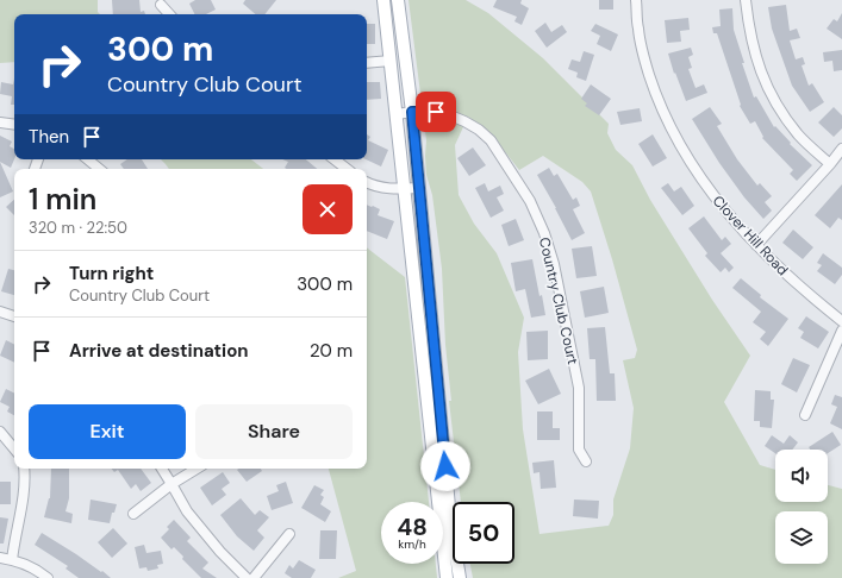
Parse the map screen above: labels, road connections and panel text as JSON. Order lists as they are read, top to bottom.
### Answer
{
  "streets": {
    "street": ["Clover Hill Road", "Country Club Court"]
  },
  "page": {
    "turn": ["300 m", "Country Club Court"],
    "then": "Then",
    "heading": ["1 min", "320 m · 22:50"],
    "list": [
      {
        "name": "Turn right",
        "note": "Country Club Court",
        "value": "300 m"
      },
      {
        "name": "Arrive at destination",
        "value": "20 m"
      }
    ],
    "buttons": ["Exit", "Share"],
    "speed": "48 km/h",
    "limit": "50"
  }
}
